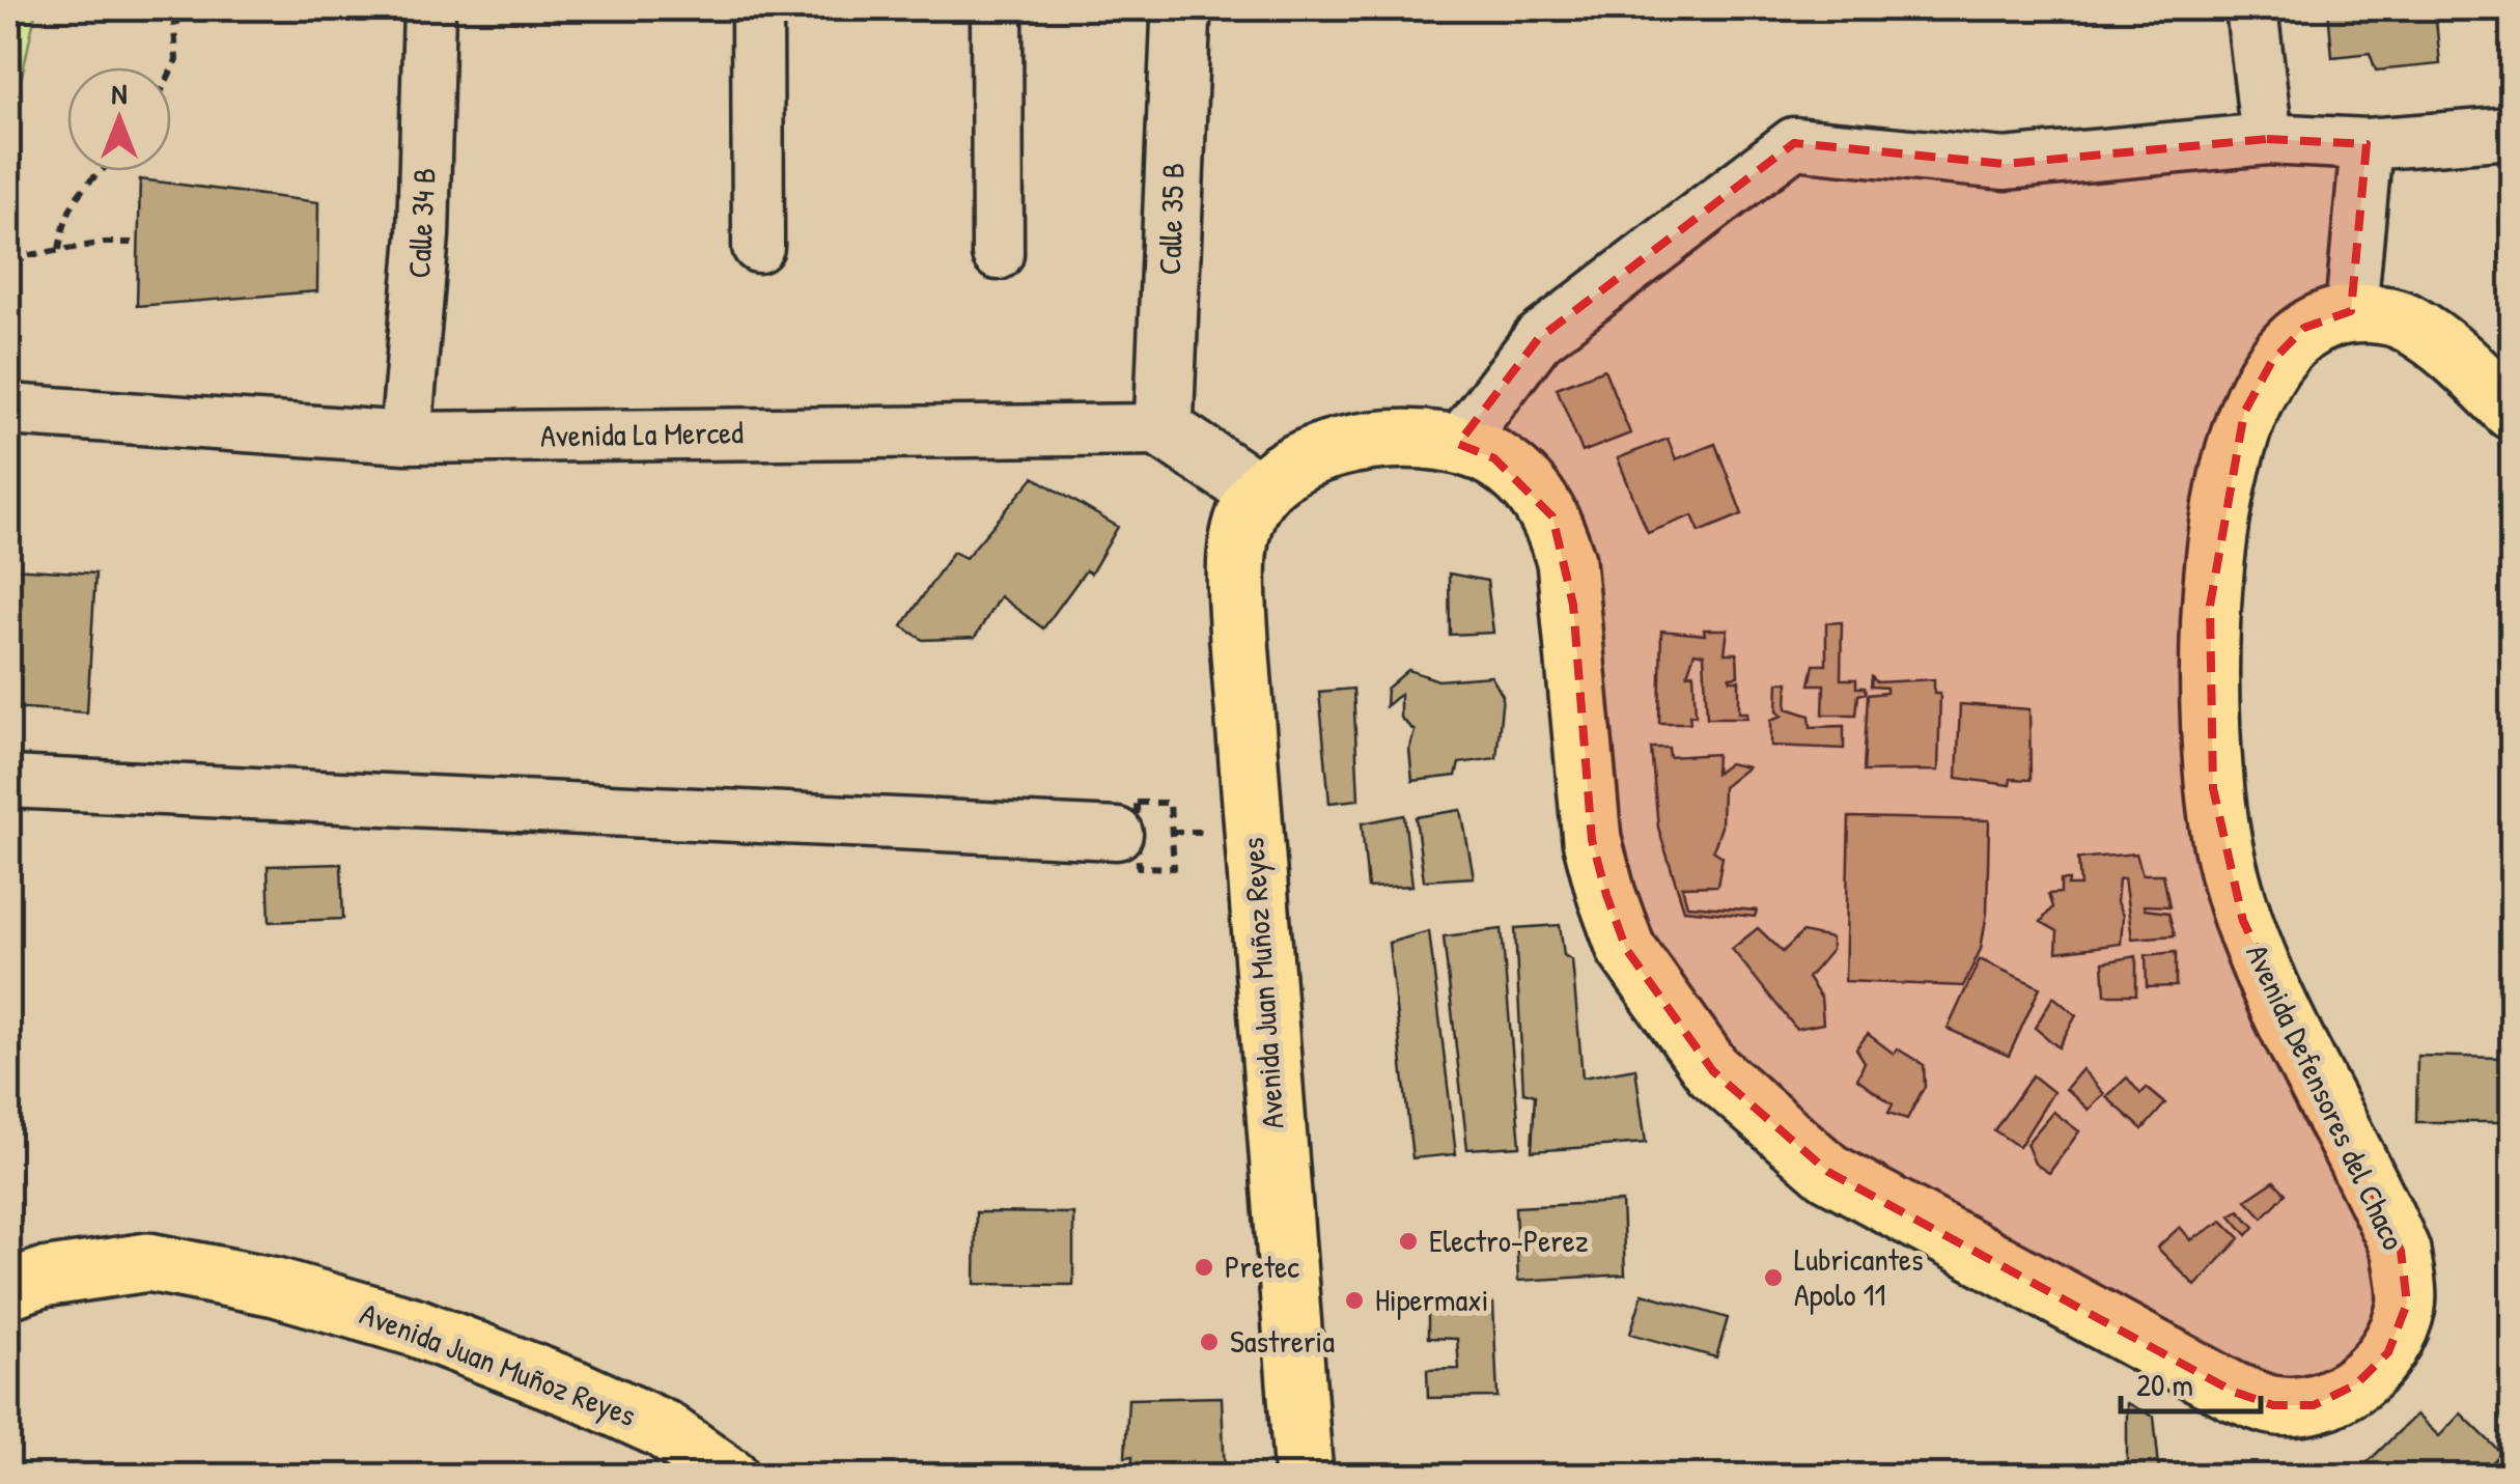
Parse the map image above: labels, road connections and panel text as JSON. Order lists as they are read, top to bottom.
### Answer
{
  "streets": {
    "main road": ["Avenida Juan Muñoz Reyes", "Avenida Defensores del Chaco"],
    "street": ["Calle 35 B", "Calle 34 B", "Avenida La Merced"]
  },
  "crossings": [
    ["Calle 35 B", "Avenida La Merced"],
    ["Calle 34 B", "Avenida La Merced"],
    ["Avenida Juan Muñoz Reyes", "Avenida Defensores del Chaco"]
  ],
  "places": [
    "Electro-Perez",
    "Pretec",
    "Lubricantes Apolo 11",
    "Hipermaxi",
    "Sastreria"
  ],
  "scale_bar": "20 m",
  "north": "top"
}
